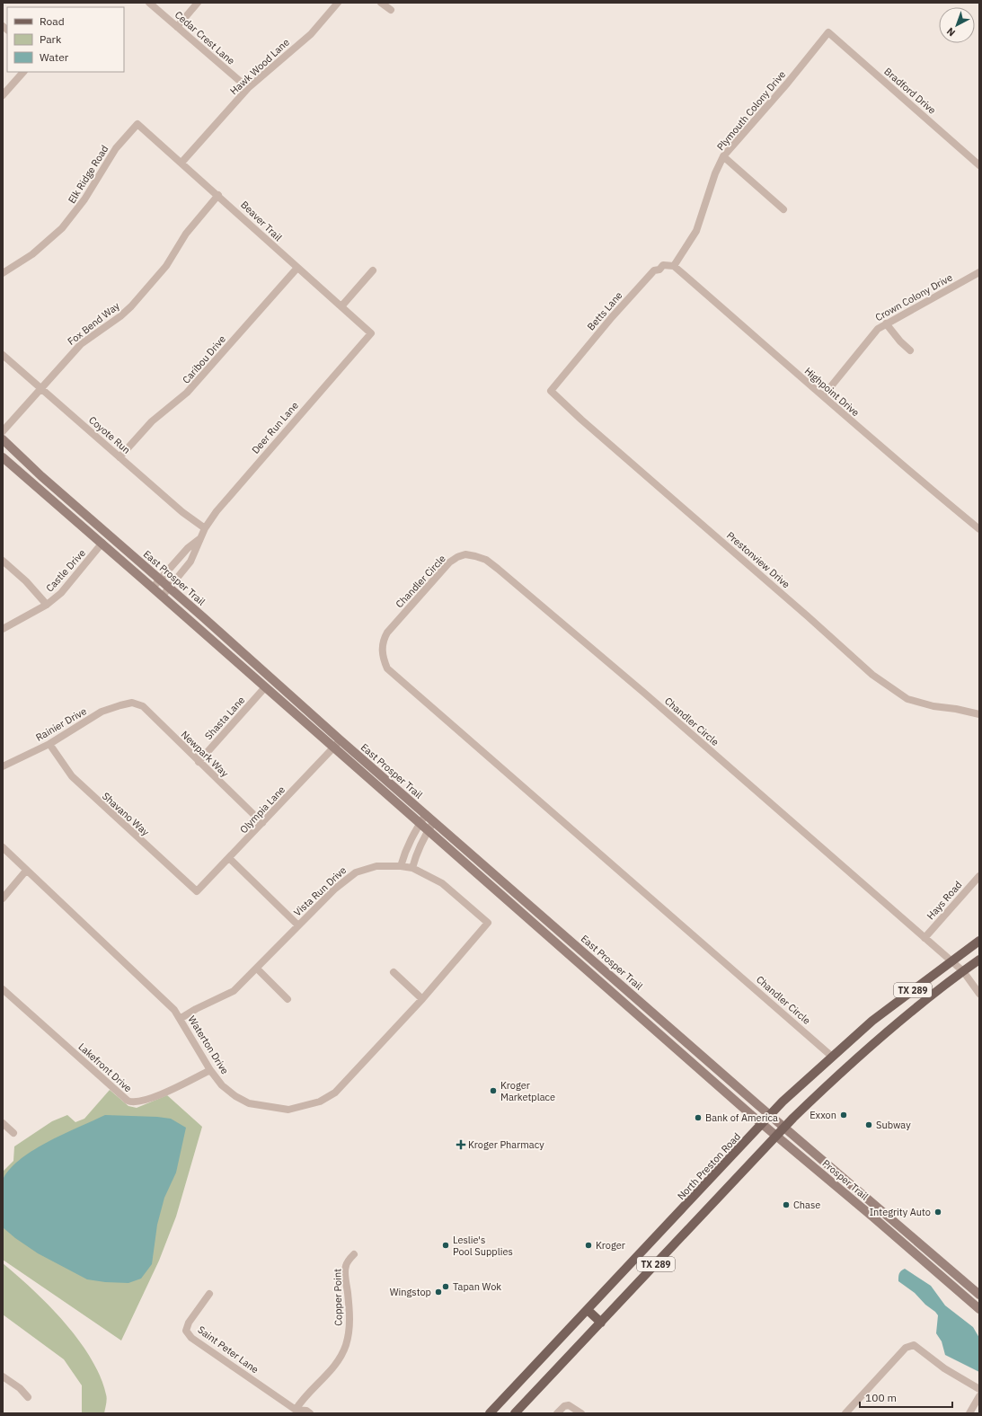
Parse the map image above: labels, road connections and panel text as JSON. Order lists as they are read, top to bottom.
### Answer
{
  "streets": {
    "main road": [
      "East Prosper Trail",
      "TX 289",
      "North Preston Road",
      "Prosper Trail"
    ],
    "street": [
      "Cedar Crest Lane",
      "Hawk Wood Lane",
      "Bradford Drive",
      "Plymouth Colony Drive",
      "Elk Ridge Road",
      "Beaver Trail",
      "Crown Colony Drive",
      "Betts Lane",
      "Fox Bend Way",
      "Caribou Drive",
      "Highpoint Drive",
      "Deer Run Lane",
      "Coyote Run",
      "Prestonview Drive",
      "Castle Drive",
      "Chandler Circle",
      "Shasta Lane",
      "Rainier Drive",
      "Newpark Way",
      "Olympia Lane",
      "Shavano Way",
      "Vista Run Drive",
      "Hays Road",
      "Waterton Drive",
      "Lakefront Drive",
      "Copper Point",
      "Saint Peter Lane"
    ]
  },
  "crossings": [
    ["Cedar Crest Lane", "Hawk Wood Lane"],
    ["Hawk Wood Lane", "Beaver Trail"],
    ["Bradford Drive", "Plymouth Colony Drive"],
    ["Plymouth Colony Drive", "Betts Lane"],
    ["Plymouth Colony Drive", "Highpoint Drive"],
    ["Elk Ridge Road", "Beaver Trail"],
    ["Beaver Trail", "Fox Bend Way"],
    ["Beaver Trail", "Caribou Drive"],
    ["Beaver Trail", "Deer Run Lane"],
    ["Crown Colony Drive", "Highpoint Drive"],
    ["Betts Lane", "Highpoint Drive"],
    ["Betts Lane", "Prestonview Drive"],
    ["Fox Bend Way", "Coyote Run"],
    ["Caribou Drive", "Coyote Run"],
    ["Deer Run Lane", "Coyote Run"],
    ["Deer Run Lane", "East Prosper Trail"],
    ["East Prosper Trail", "Olympia Lane"],
    ["East Prosper Trail", "North Preston Road"],
    ["East Prosper Trail", "Prosper Trail"],
    ["Chandler Circle", "Hays Road"],
    ["Chandler Circle", "TX 289"],
    ["Chandler Circle", "North Preston Road"],
    ["Shasta Lane", "Newpark Way"],
    ["Rainier Drive", "Newpark Way"],
    ["Rainier Drive", "Shavano Way"],
    ["Newpark Way", "Olympia Lane"],
    ["Olympia Lane", "Shavano Way"],
    ["Vista Run Drive", "Waterton Drive"],
    ["TX 289", "Prosper Trail"],
    ["Waterton Drive", "Lakefront Drive"],
    ["North Preston Road", "Prosper Trail"],
    ["Copper Point", "Saint Peter Lane"]
  ],
  "places": {
    "other": [
      "Kroger Marketplace",
      "Exxon",
      "Bank of America",
      "Subway",
      "Chase",
      "Integrity Auto",
      "Leslie's Pool Supplies",
      "Kroger",
      "Tapan Wok",
      "Wingstop"
    ],
    "health": ["Kroger Pharmacy"]
  },
  "legend": ["Road", "Park", "Water"],
  "scale_bar": "100 m",
  "north": "bottom left"
}
